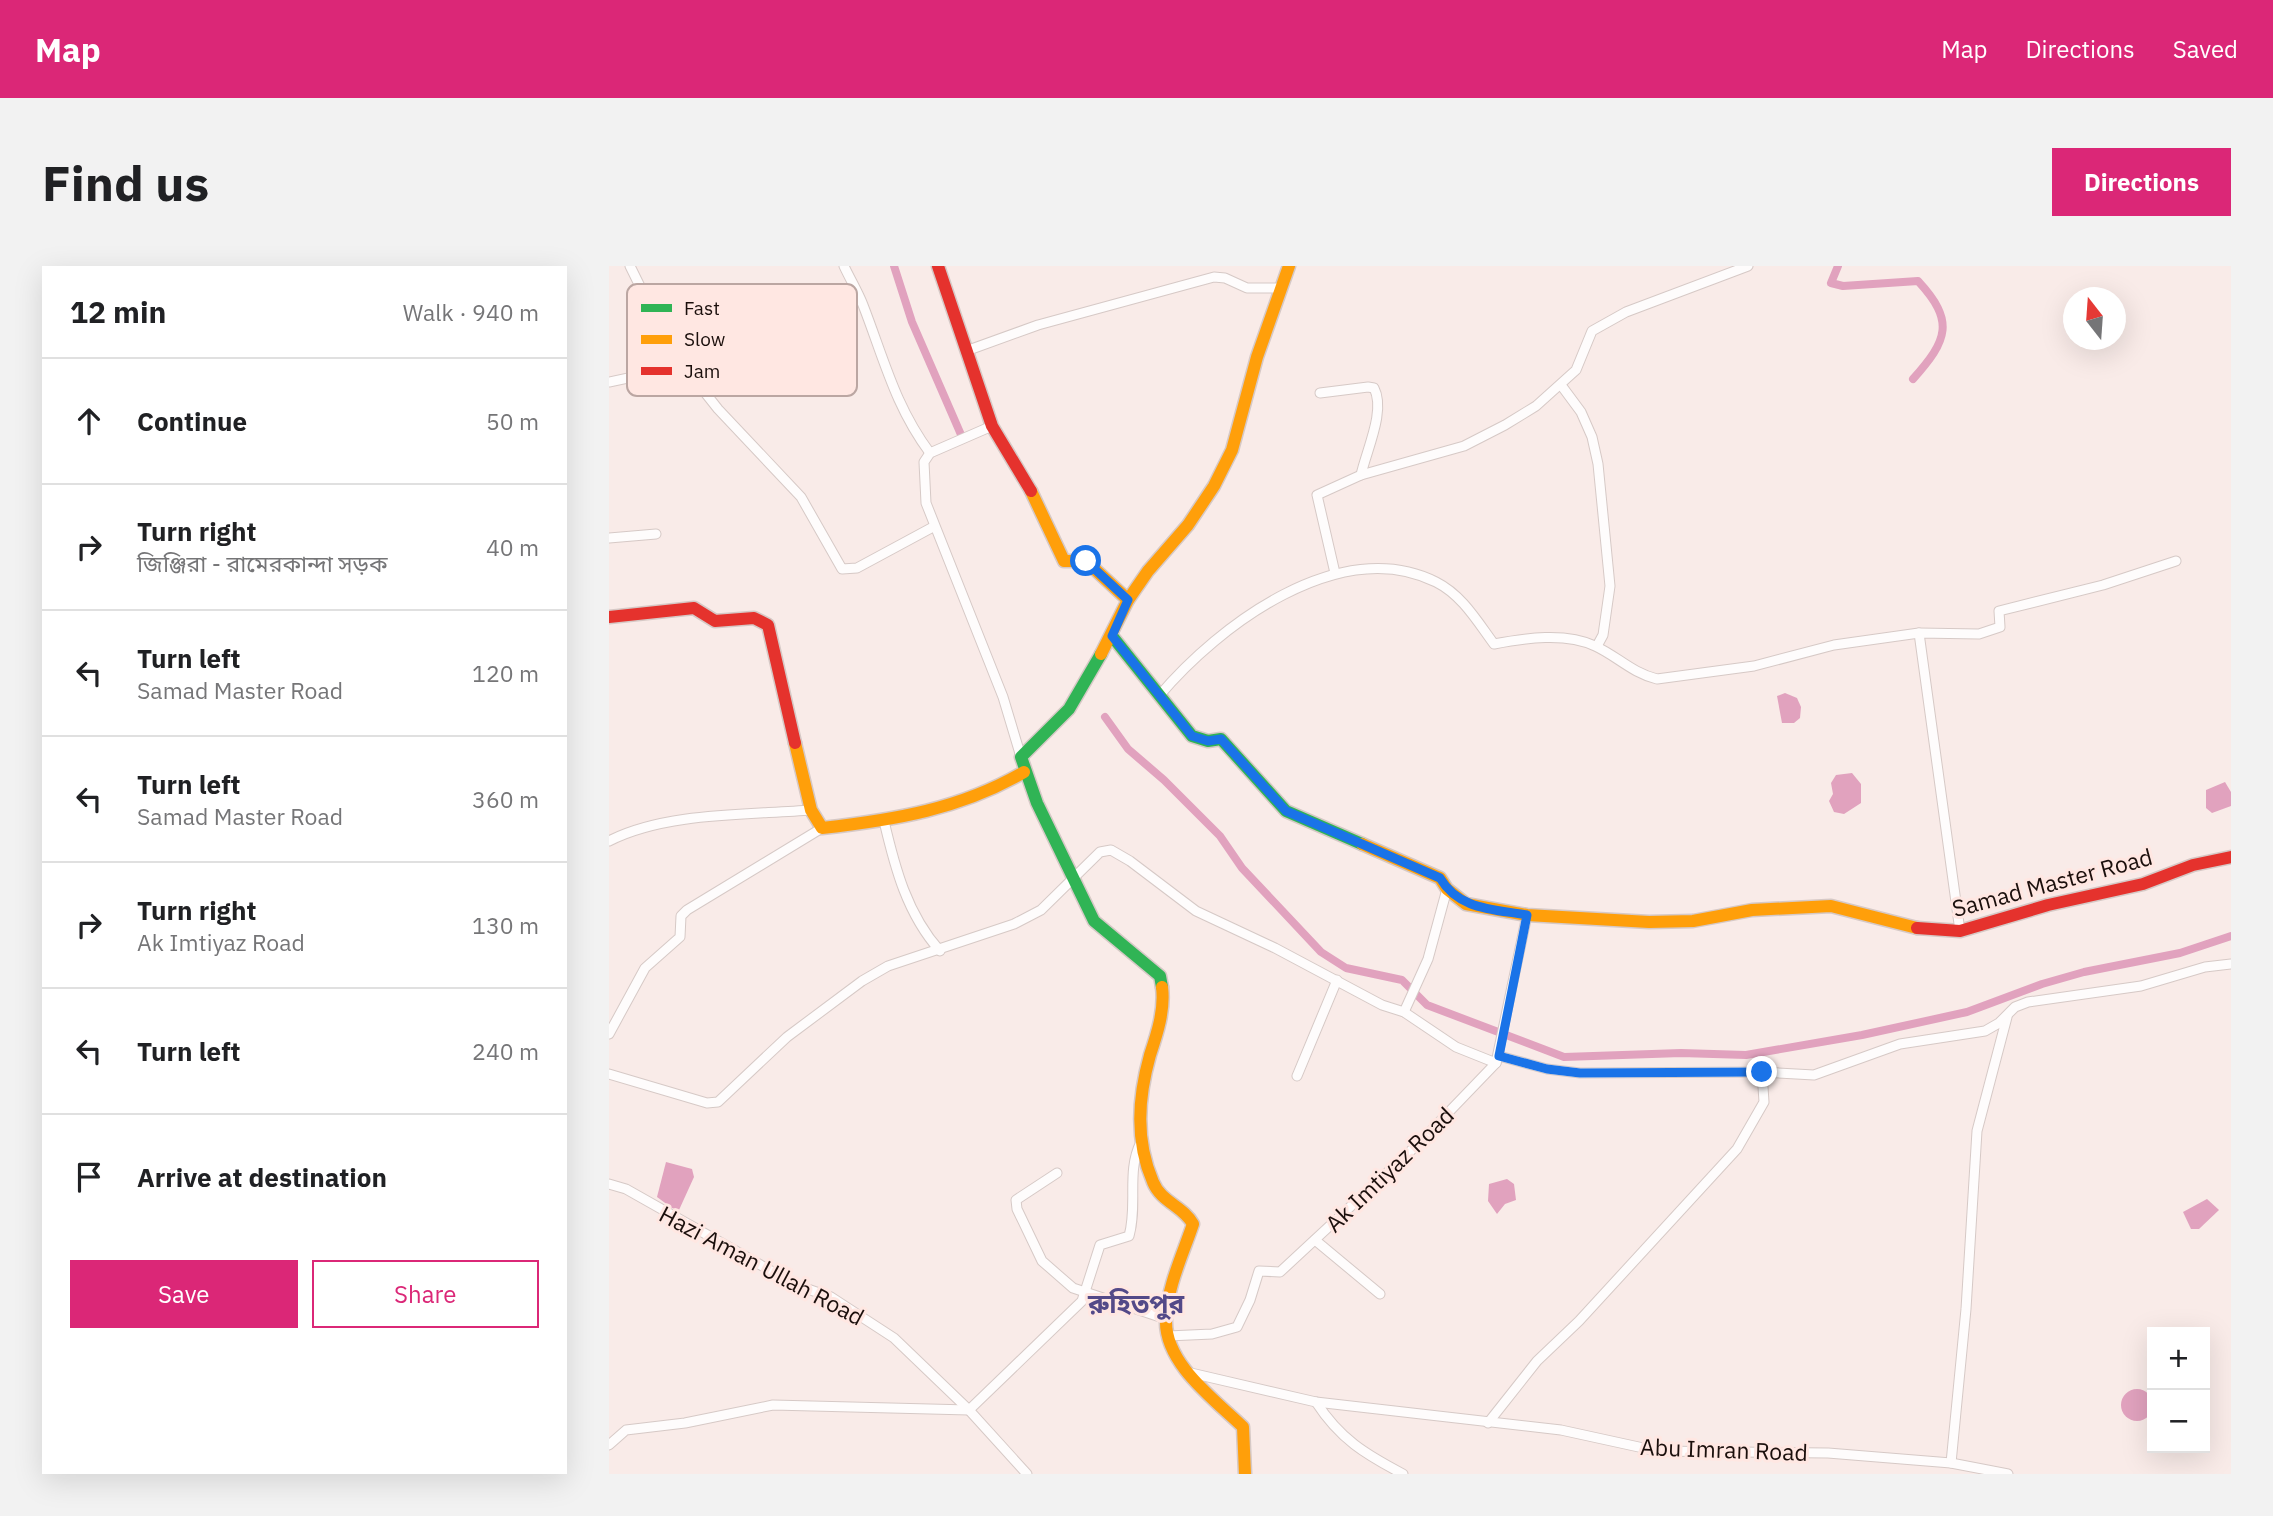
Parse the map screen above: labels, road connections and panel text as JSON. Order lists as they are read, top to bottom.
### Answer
{
  "streets": {
    "main road": ["Samad Master Road"],
    "street": ["Ak Imtiyaz Road", "Hazi Aman Ullah Road", "Abu Imran Road"]
  },
  "districts": ["রুহিতপুর"],
  "legend": ["Fast", "Slow", "Jam"],
  "north": "top",
  "page": {
    "header": "Map",
    "nav": ["Map", "Directions", "Saved"],
    "buttons": [
      "Directions",
      ["Save", "Share"]
    ],
    "title": "Find us",
    "heading": ["12 min", "Walk · 940 m"],
    "list": [
      ["Continue", "50 m"],
      ["Turn right", "জিঞ্জিরা - রামেরকান্দা সড়ক", "40 m"],
      ["Turn left", "Samad Master Road", "120 m"],
      ["Turn left", "Samad Master Road", "360 m"],
      ["Turn right", "Ak Imtiyaz Road", "130 m"],
      ["Turn left", "240 m"],
      "Arrive at destination"
    ],
    "map_buttons": ["+", "−"]
  }
}
